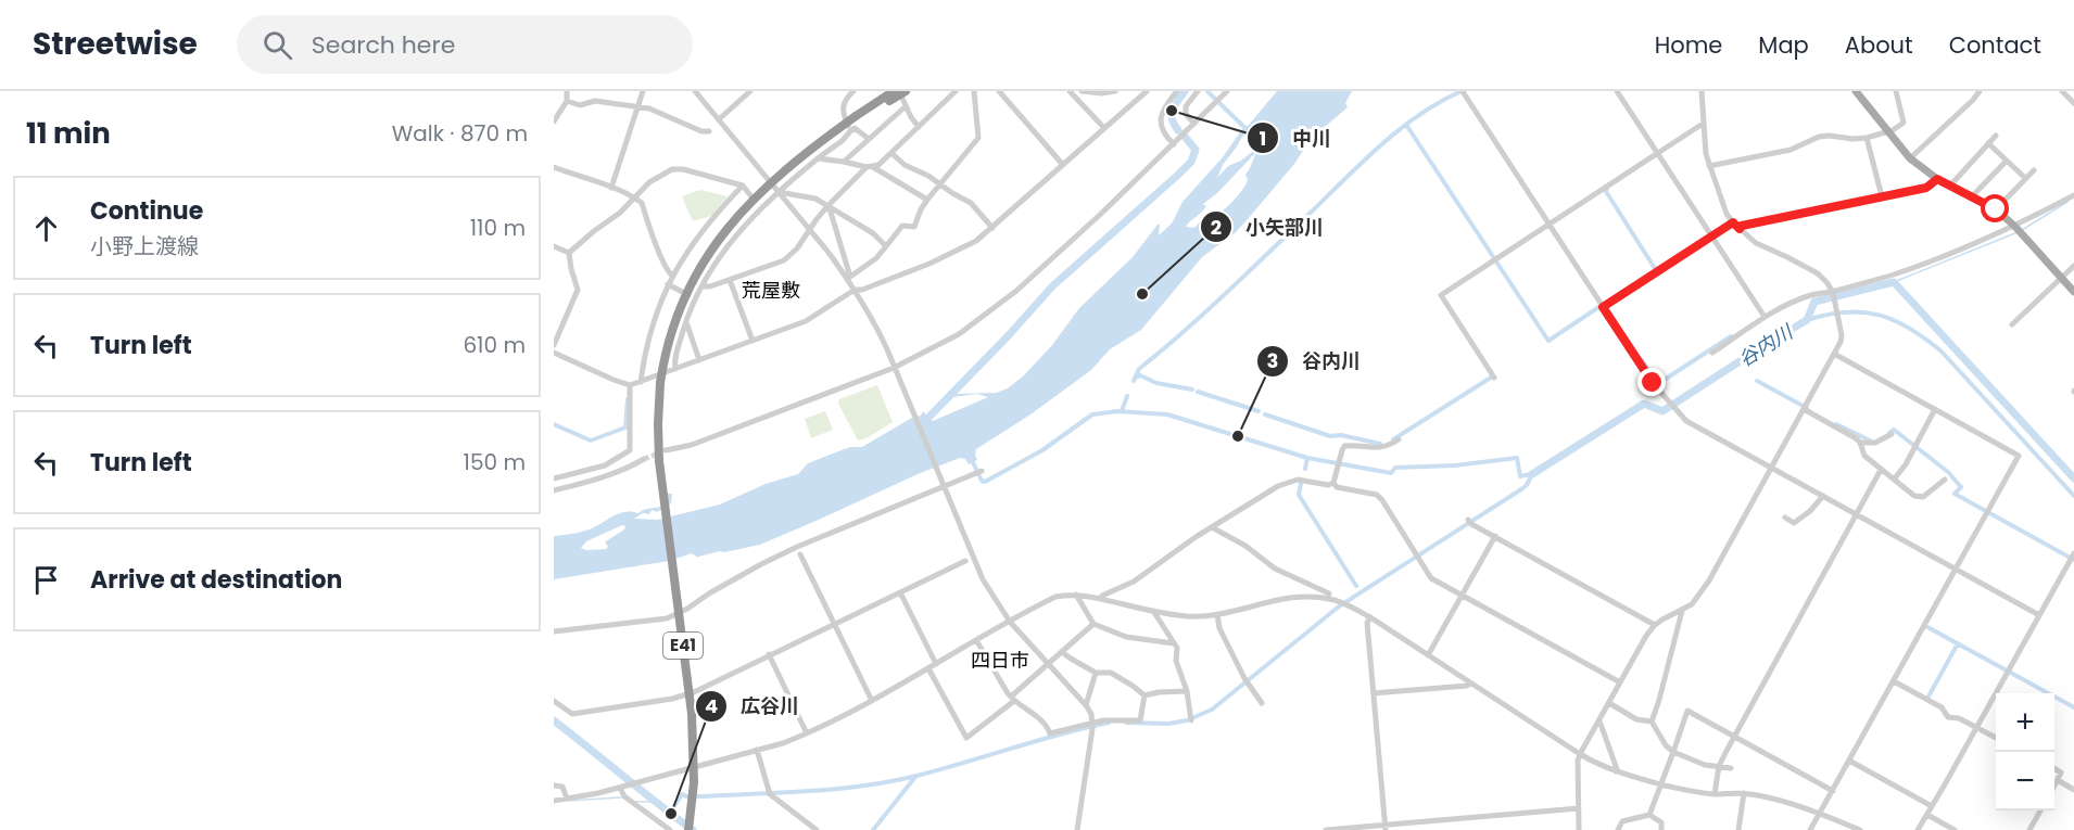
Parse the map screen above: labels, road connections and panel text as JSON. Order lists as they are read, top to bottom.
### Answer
{
  "streets": {
    "highway": ["E41"]
  },
  "districts": ["荒屋敷", "四日市"],
  "water": ["谷内川"],
  "places": [
    "中川",
    "小矢部川",
    "谷内川",
    "広谷川"
  ],
  "page": {
    "header": "Streetwise",
    "search": "Search here",
    "nav": [
      "Home",
      "Map",
      "About",
      "Contact"
    ],
    "heading": ["11 min", "Walk · 870 m"],
    "list": [
      ["Continue", "小野上渡線", "110 m"],
      ["Turn left", "610 m"],
      ["Turn left", "150 m"],
      "Arrive at destination"
    ],
    "map_buttons": ["+", "−"]
  }
}
